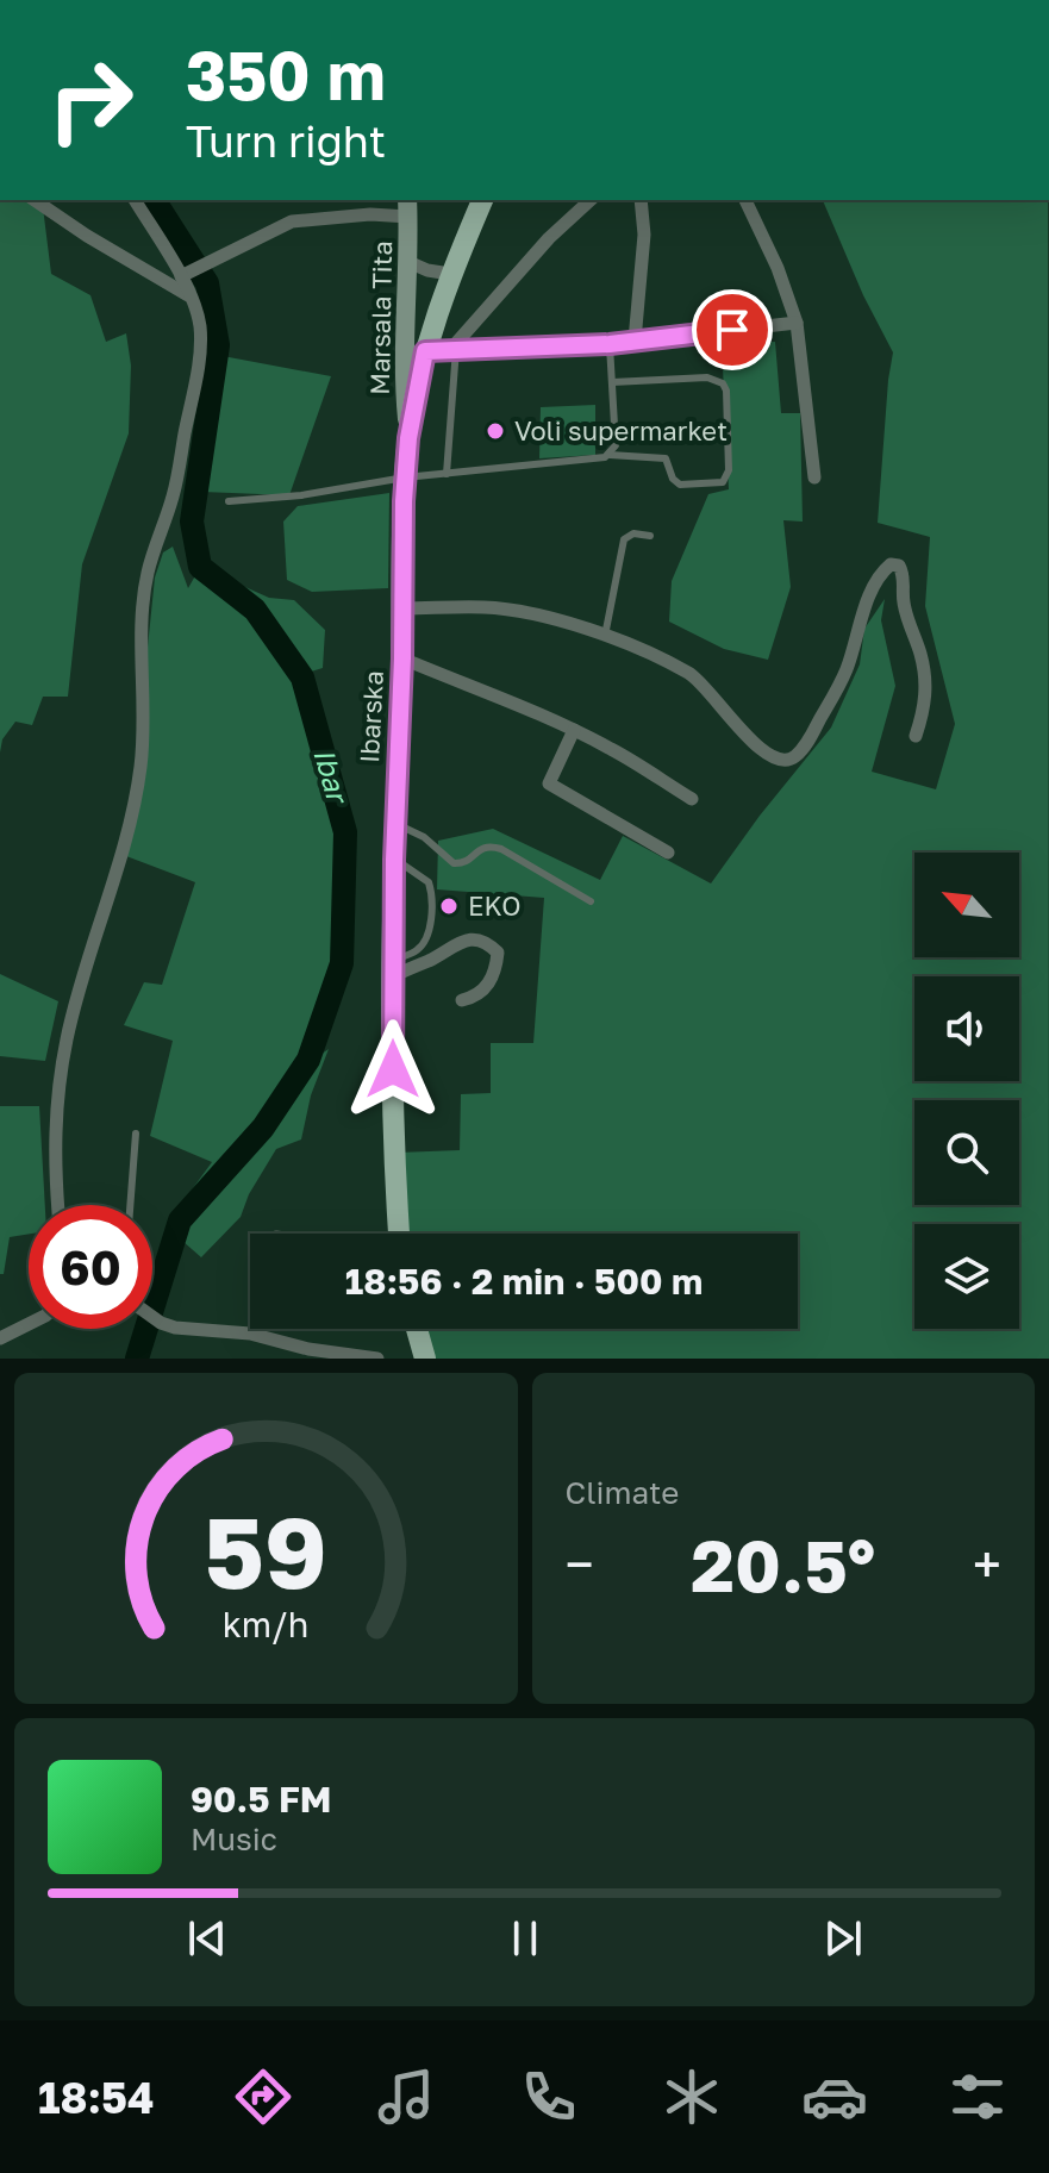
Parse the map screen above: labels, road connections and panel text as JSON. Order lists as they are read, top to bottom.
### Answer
{
  "streets": {
    "main road": ["Ibarska"],
    "street": ["Marsala Tita"]
  },
  "crossings": [
    ["Marsala Tita", "Ibarska"]
  ],
  "water": ["Ibar"],
  "places": ["Voli supermarket", "EKO"],
  "north": "top left",
  "page": {
    "turn": ["350 m", "Turn right"],
    "limit": "60",
    "trip": "18:56 · 2 min · 500 m",
    "tile": "Climate",
    "heat": ["−", "20.5°", "+"],
    "song": ["90.5 FM", "Music"],
    "tabs": "18:54",
    "gauge": ["59", "km/h"]
  }
}
